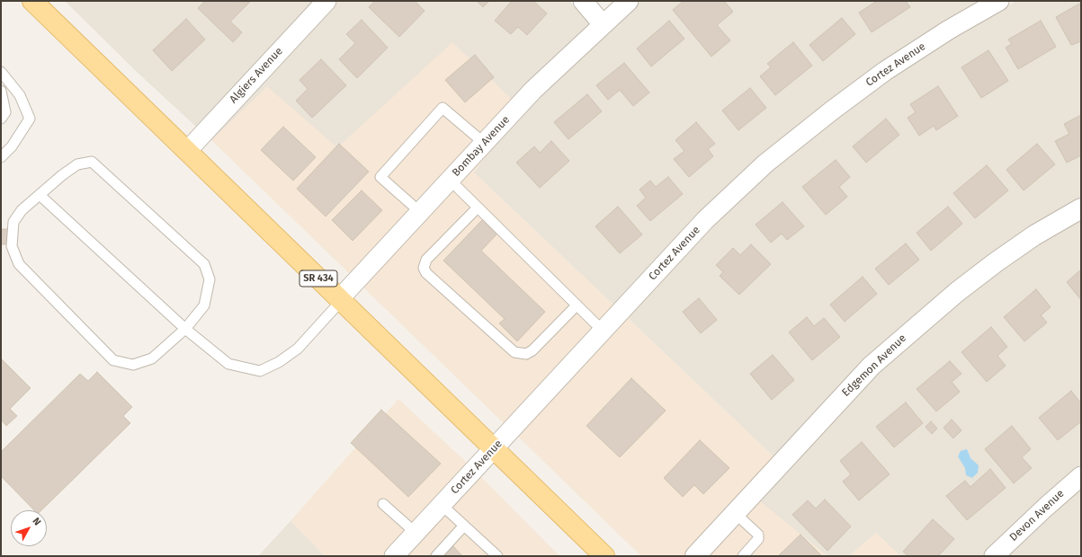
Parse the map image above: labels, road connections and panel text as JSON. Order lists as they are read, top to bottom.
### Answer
{
  "streets": {
    "main road": ["SR 434"],
    "street": [
      "Cortez Avenue",
      "Algiers Avenue",
      "Bombay Avenue",
      "Edgemon Avenue",
      "Devon Avenue"
    ]
  },
  "crossings": [
    ["Cortez Avenue", "SR 434"],
    ["Algiers Avenue", "SR 434"],
    ["Bombay Avenue", "SR 434"]
  ],
  "north": "top right"
}
